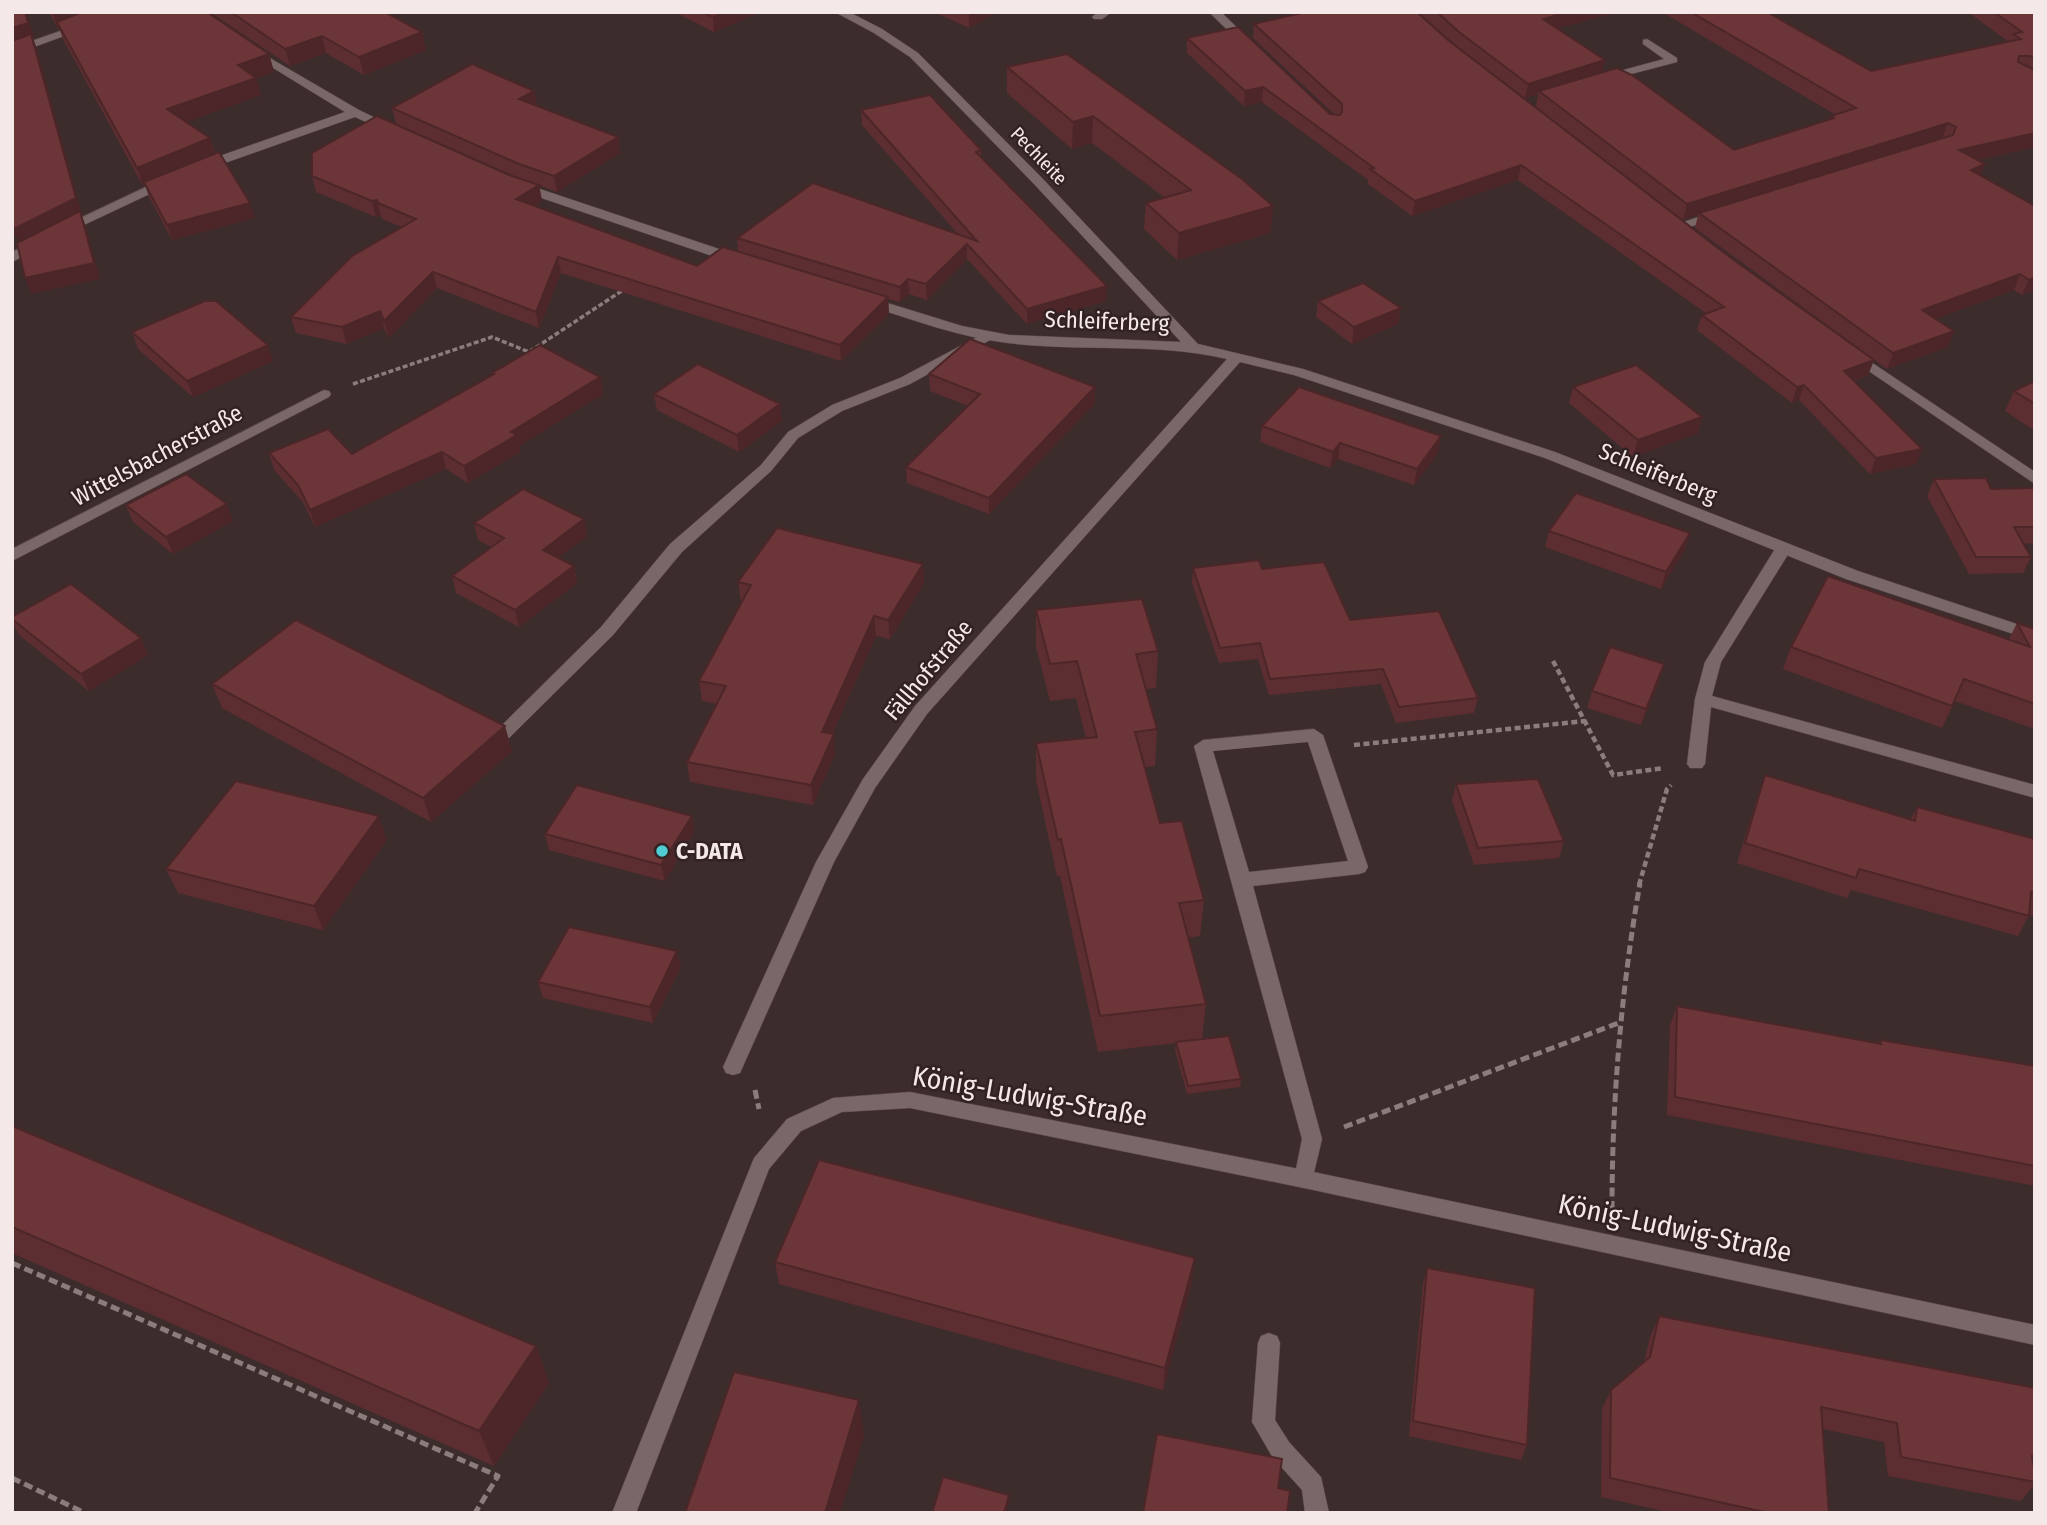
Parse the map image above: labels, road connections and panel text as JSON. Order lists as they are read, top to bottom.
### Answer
{
  "streets": {
    "street": [
      "Pechleite",
      "Schleiferberg",
      "Wittelsbacherstraße",
      "Fällhofstraße",
      "König-Ludwig-Straße"
    ]
  },
  "crossings": [
    ["Pechleite", "Schleiferberg"],
    ["Schleiferberg", "Fällhofstraße"]
  ],
  "places": ["C-DATA"]
}
